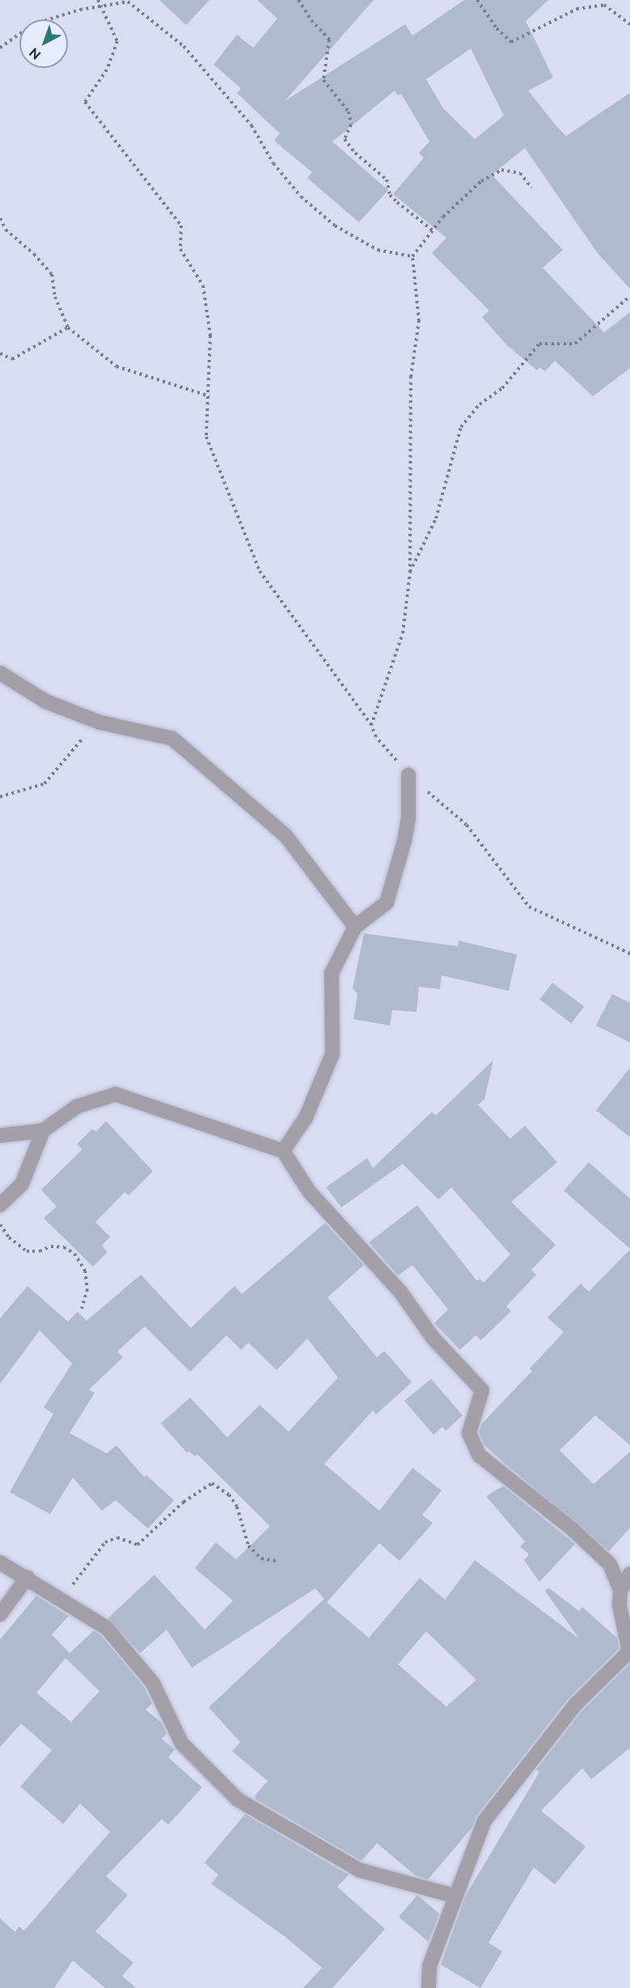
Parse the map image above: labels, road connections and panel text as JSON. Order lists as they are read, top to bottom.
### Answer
{
  "north": "bottom left"
}
